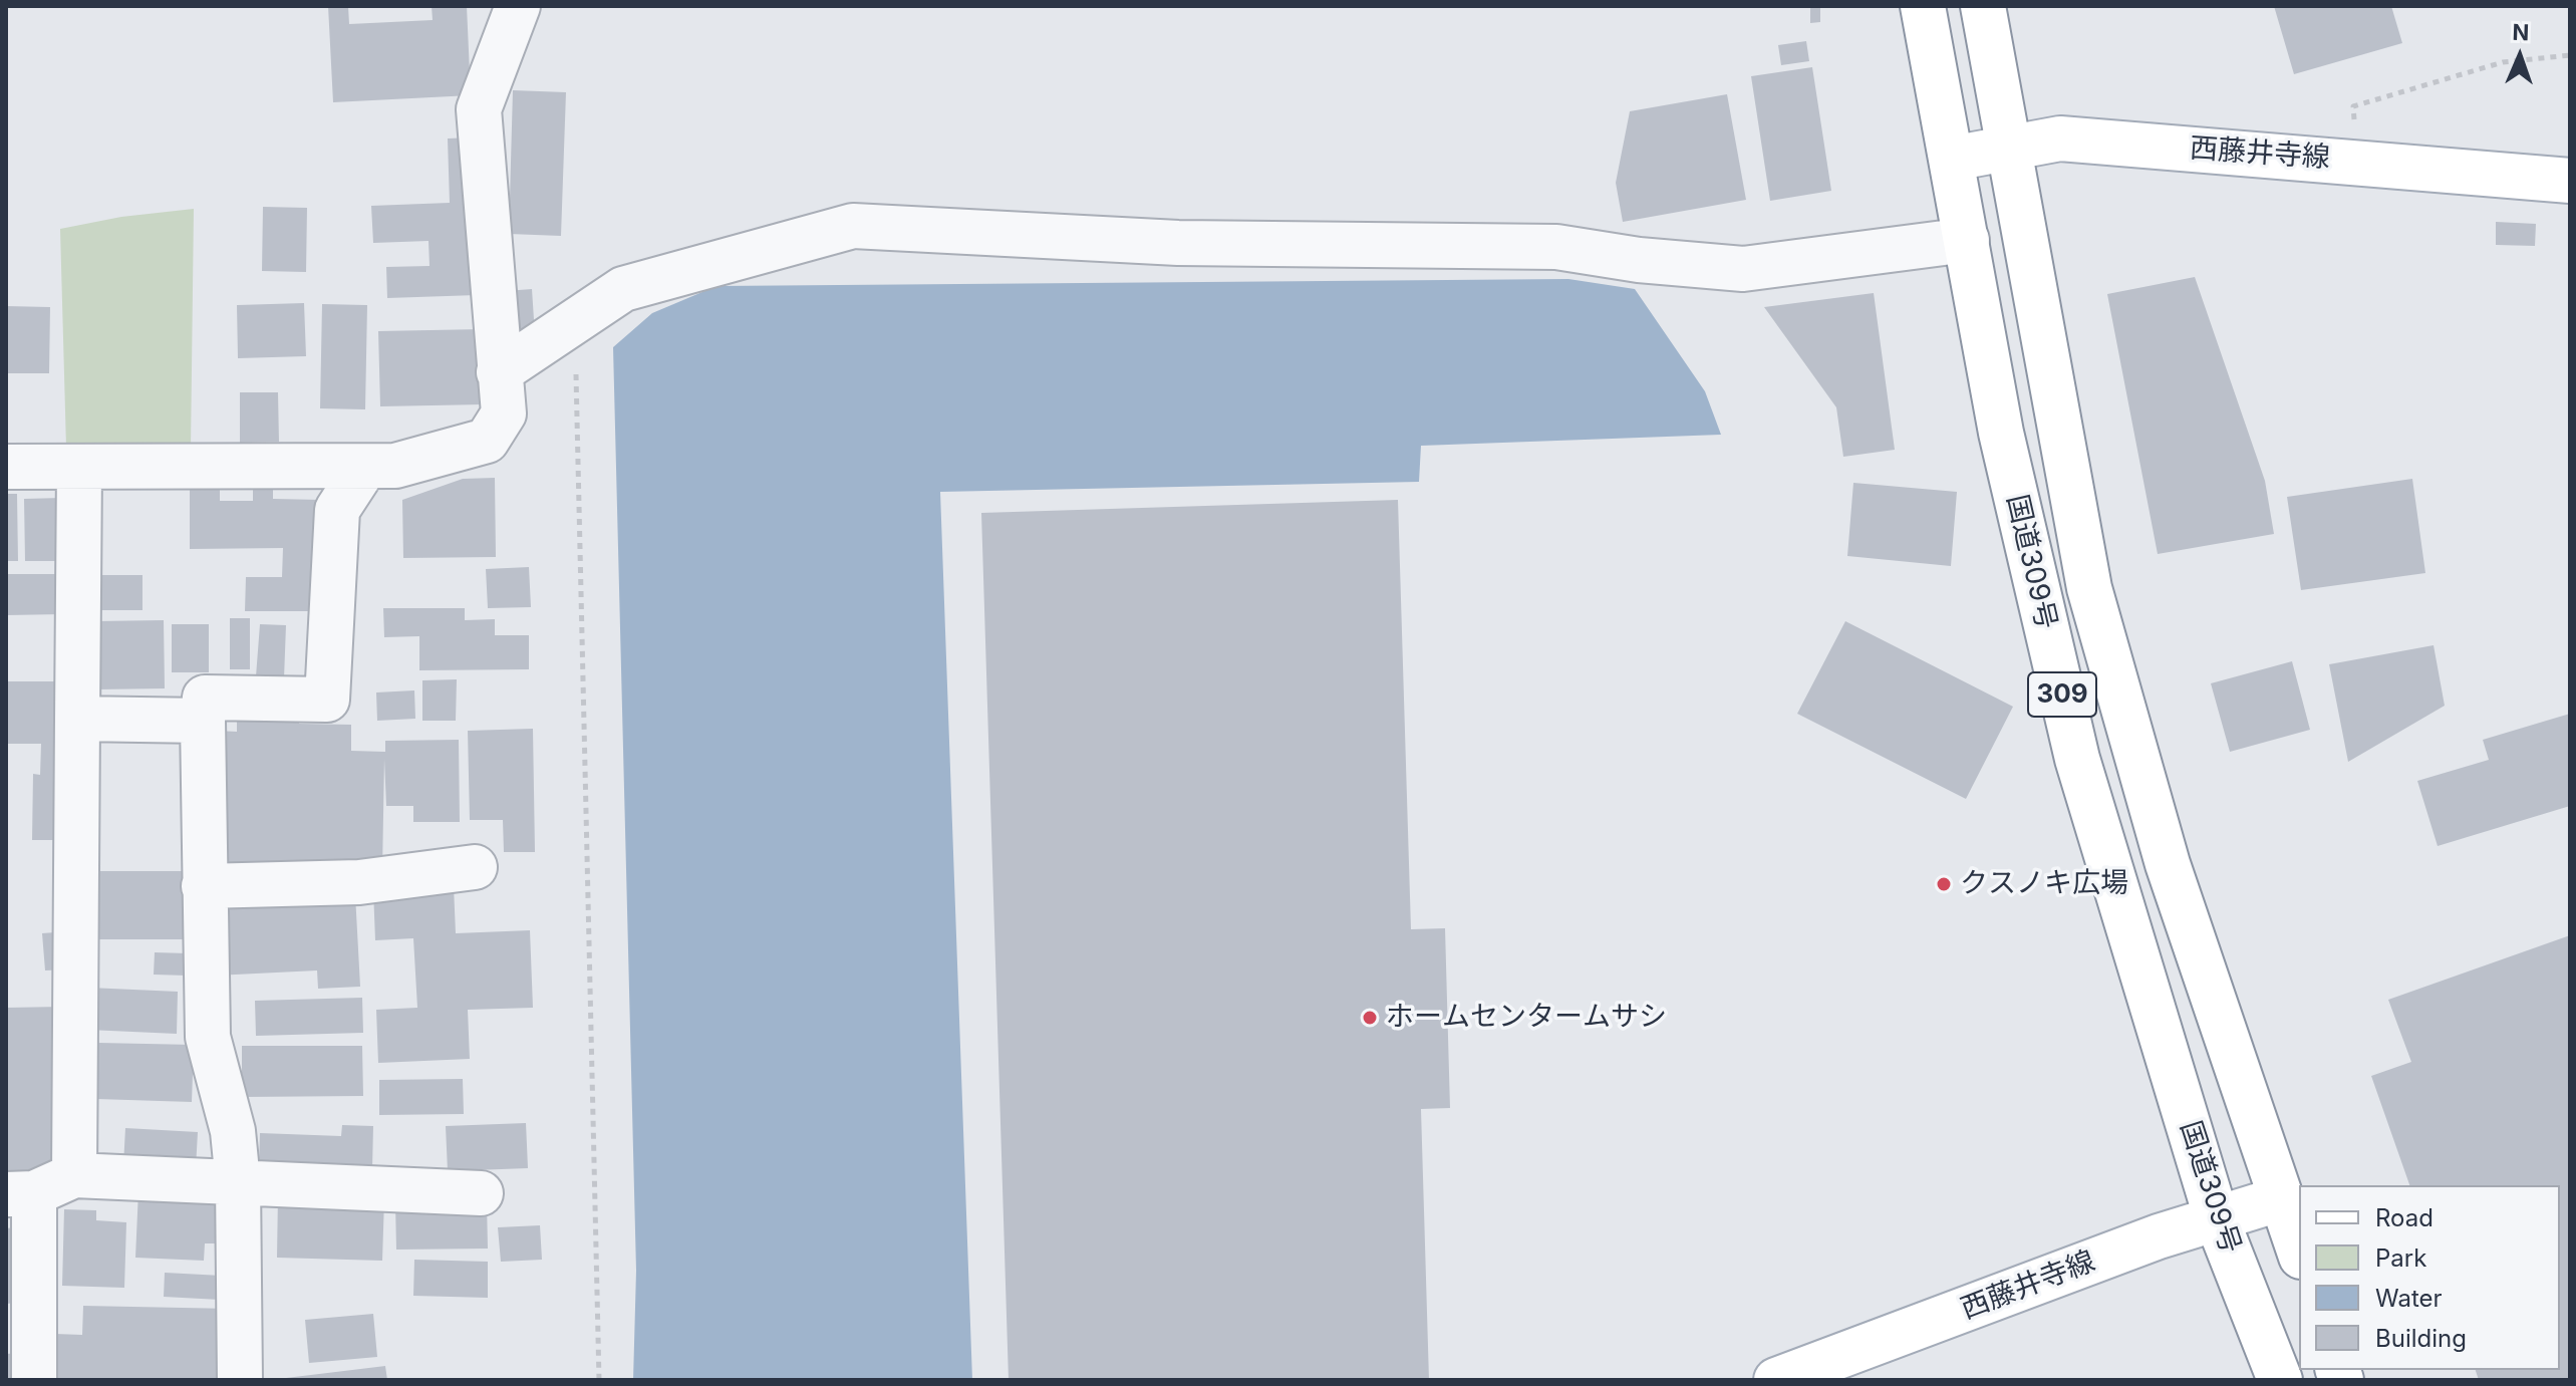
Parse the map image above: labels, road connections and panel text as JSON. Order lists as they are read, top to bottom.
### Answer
{
  "streets": {
    "main road": ["西藤井寺線", "国道309号", "309"]
  },
  "crossings": [
    ["西藤井寺線", "国道309号"]
  ],
  "places": ["クスノキ広場", "ホームセンタームサシ"],
  "legend": [
    "Road",
    "Park",
    "Water",
    "Building"
  ],
  "north": "top"
}
